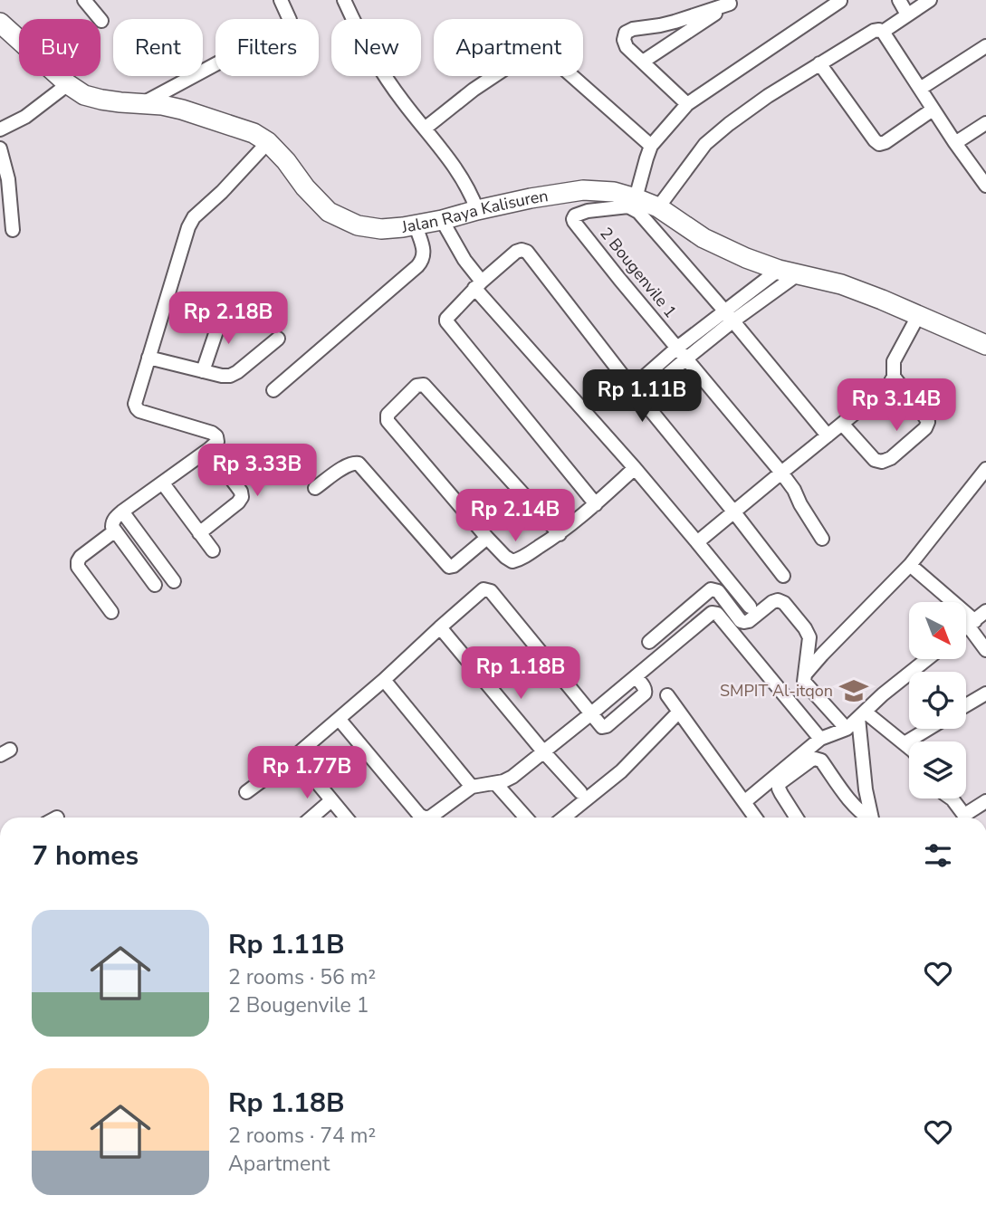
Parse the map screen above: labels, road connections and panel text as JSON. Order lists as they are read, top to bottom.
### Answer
{
  "streets": {
    "main road": ["Jalan Raya Kalisuren"],
    "street": ["2 Bougenvile 1"]
  },
  "places": {
    "school or university": ["SMPIT Al-itqon"]
  },
  "north": "bottom right",
  "page": {
    "chip": [
      "Buy",
      "Rent",
      "Filters",
      "New",
      "Apartment"
    ],
    "price": [
      "Rp 2.18B",
      "Rp 1.11B",
      "Rp 3.14B",
      "Rp 3.33B",
      "Rp 2.14B",
      "Rp 1.18B",
      "Rp 1.77B"
    ],
    "heading": "7 homes",
    "list": [
      {
        "name": "Rp 1.11B",
        "note": "2 rooms · 56 m² · 2 Bougenvile 1"
      },
      {
        "name": "Rp 1.18B",
        "note": "2 rooms · 74 m² · Apartment"
      }
    ]
  }
}
